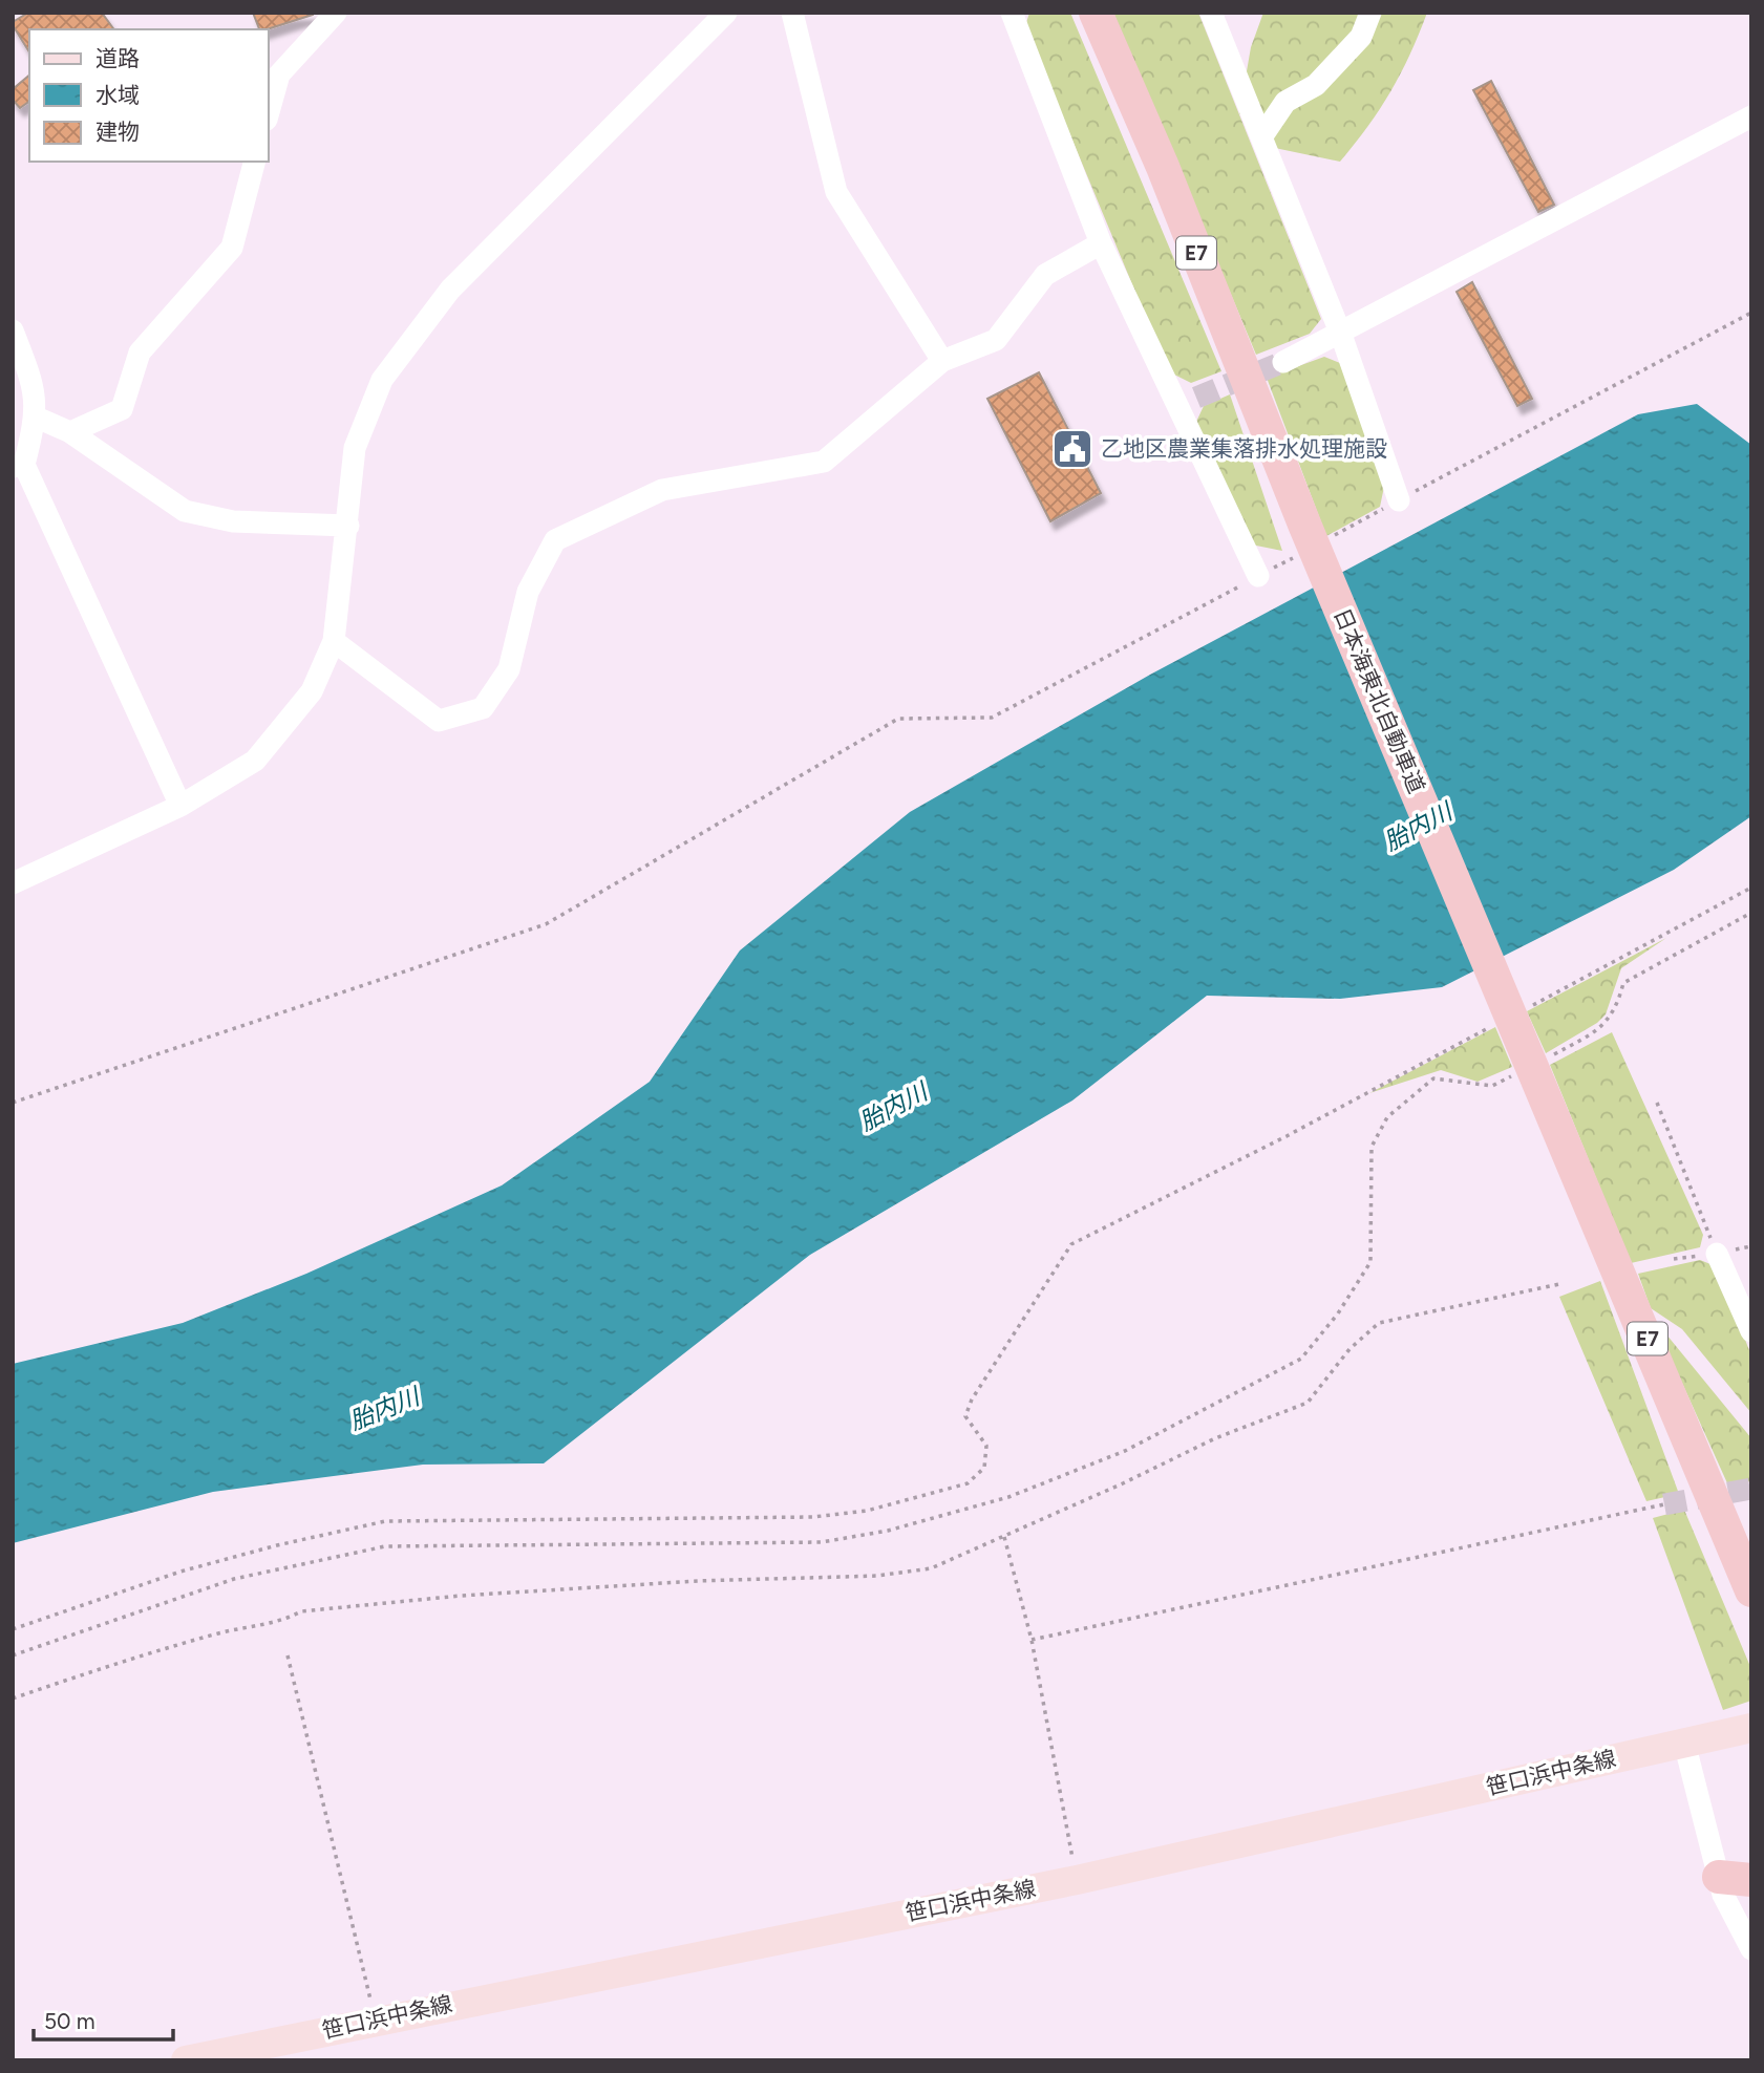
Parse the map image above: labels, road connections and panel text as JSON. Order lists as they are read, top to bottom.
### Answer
{
  "streets": {
    "highway": ["E7", "日本海東北自動車道"],
    "main road": ["笹口浜中条線"]
  },
  "water": ["胎内川"],
  "places": {
    "public building": ["乙地区農業集落排水処理施設"]
  },
  "legend": ["道路", "水域", "建物"],
  "scale_bar": "50 m"
}
